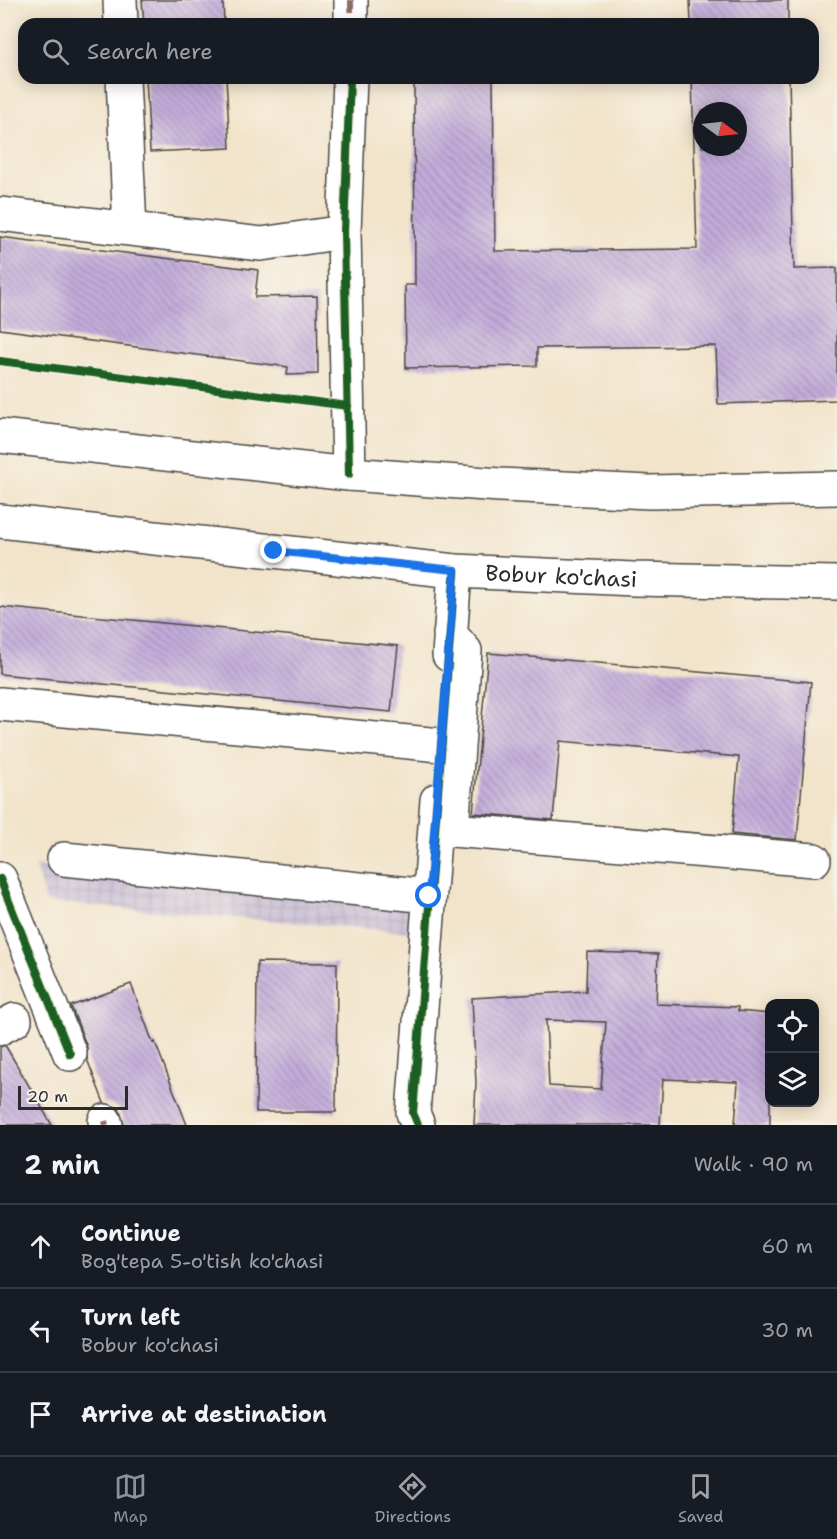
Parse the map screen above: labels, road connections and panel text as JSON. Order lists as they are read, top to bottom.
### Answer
{
  "streets": {
    "main road": ["Bobur ko'chasi"]
  },
  "scale_bar": "20 m",
  "north": "right",
  "page": {
    "search": "Search here",
    "scale": "20 m",
    "heading": ["2 min", "Walk · 90 m"],
    "list": [
      ["Continue", "Bog'tepa 5-o'tish ko'chasi", "60 m"],
      ["Turn left", "Bobur ko'chasi", "30 m"],
      "Arrive at destination"
    ],
    "nav": ["Map", "Directions", "Saved"]
  }
}
